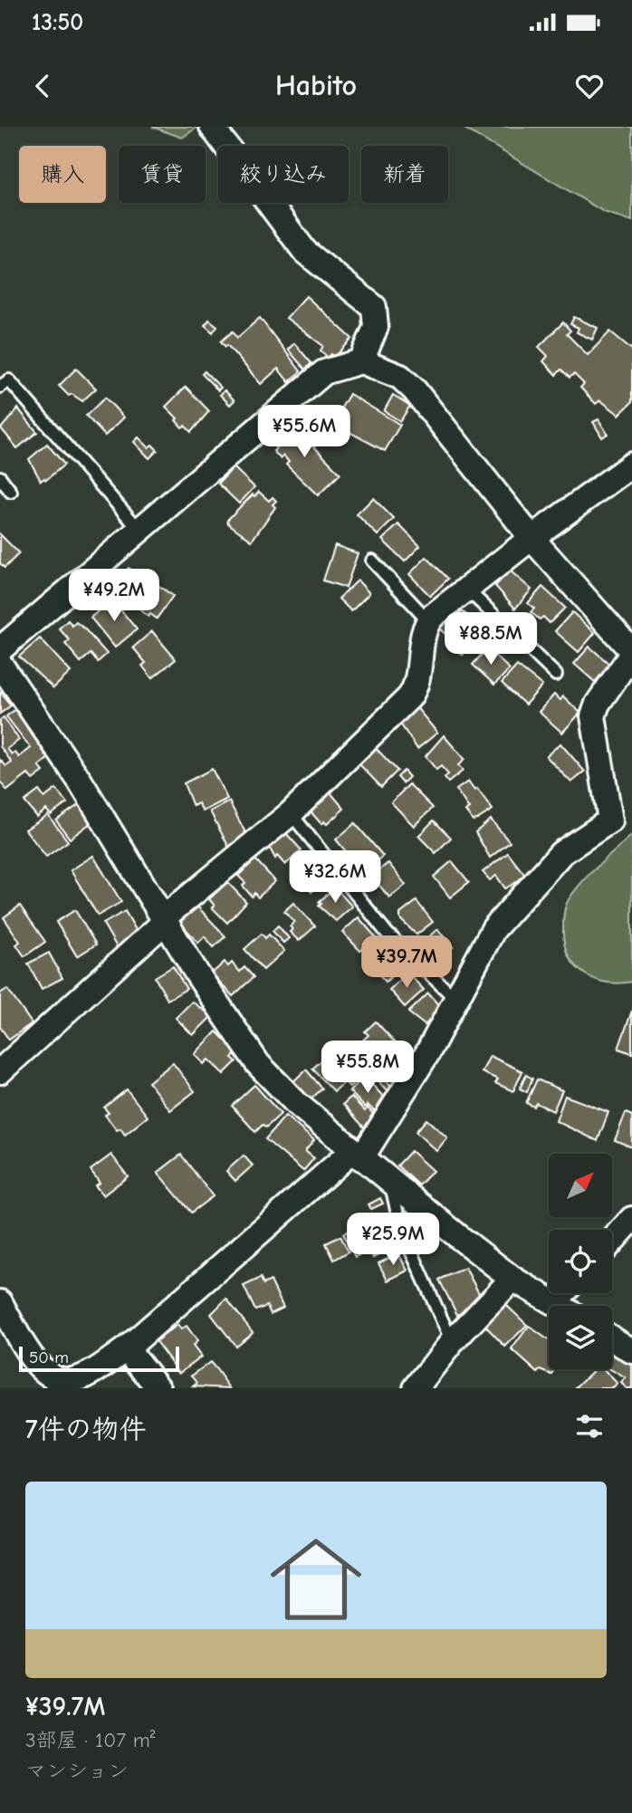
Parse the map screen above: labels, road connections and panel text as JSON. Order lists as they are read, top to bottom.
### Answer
{
  "scale_bar": "50 m",
  "north": "top right",
  "page": {
    "status": "13:50",
    "header": "Habito",
    "chip": [
      "購入",
      "賃貸",
      "絞り込み",
      "新着"
    ],
    "price": [
      "¥55.6M",
      "¥49.2M",
      "¥88.5M",
      "¥32.6M",
      "¥39.7M",
      "¥55.8M",
      "¥25.9M"
    ],
    "scale": "50 m",
    "heading": "7件の物件",
    "list": [
      {
        "name": "¥39.7M",
        "note": "3部屋 · 107 m² · マンション"
      }
    ]
  }
}
